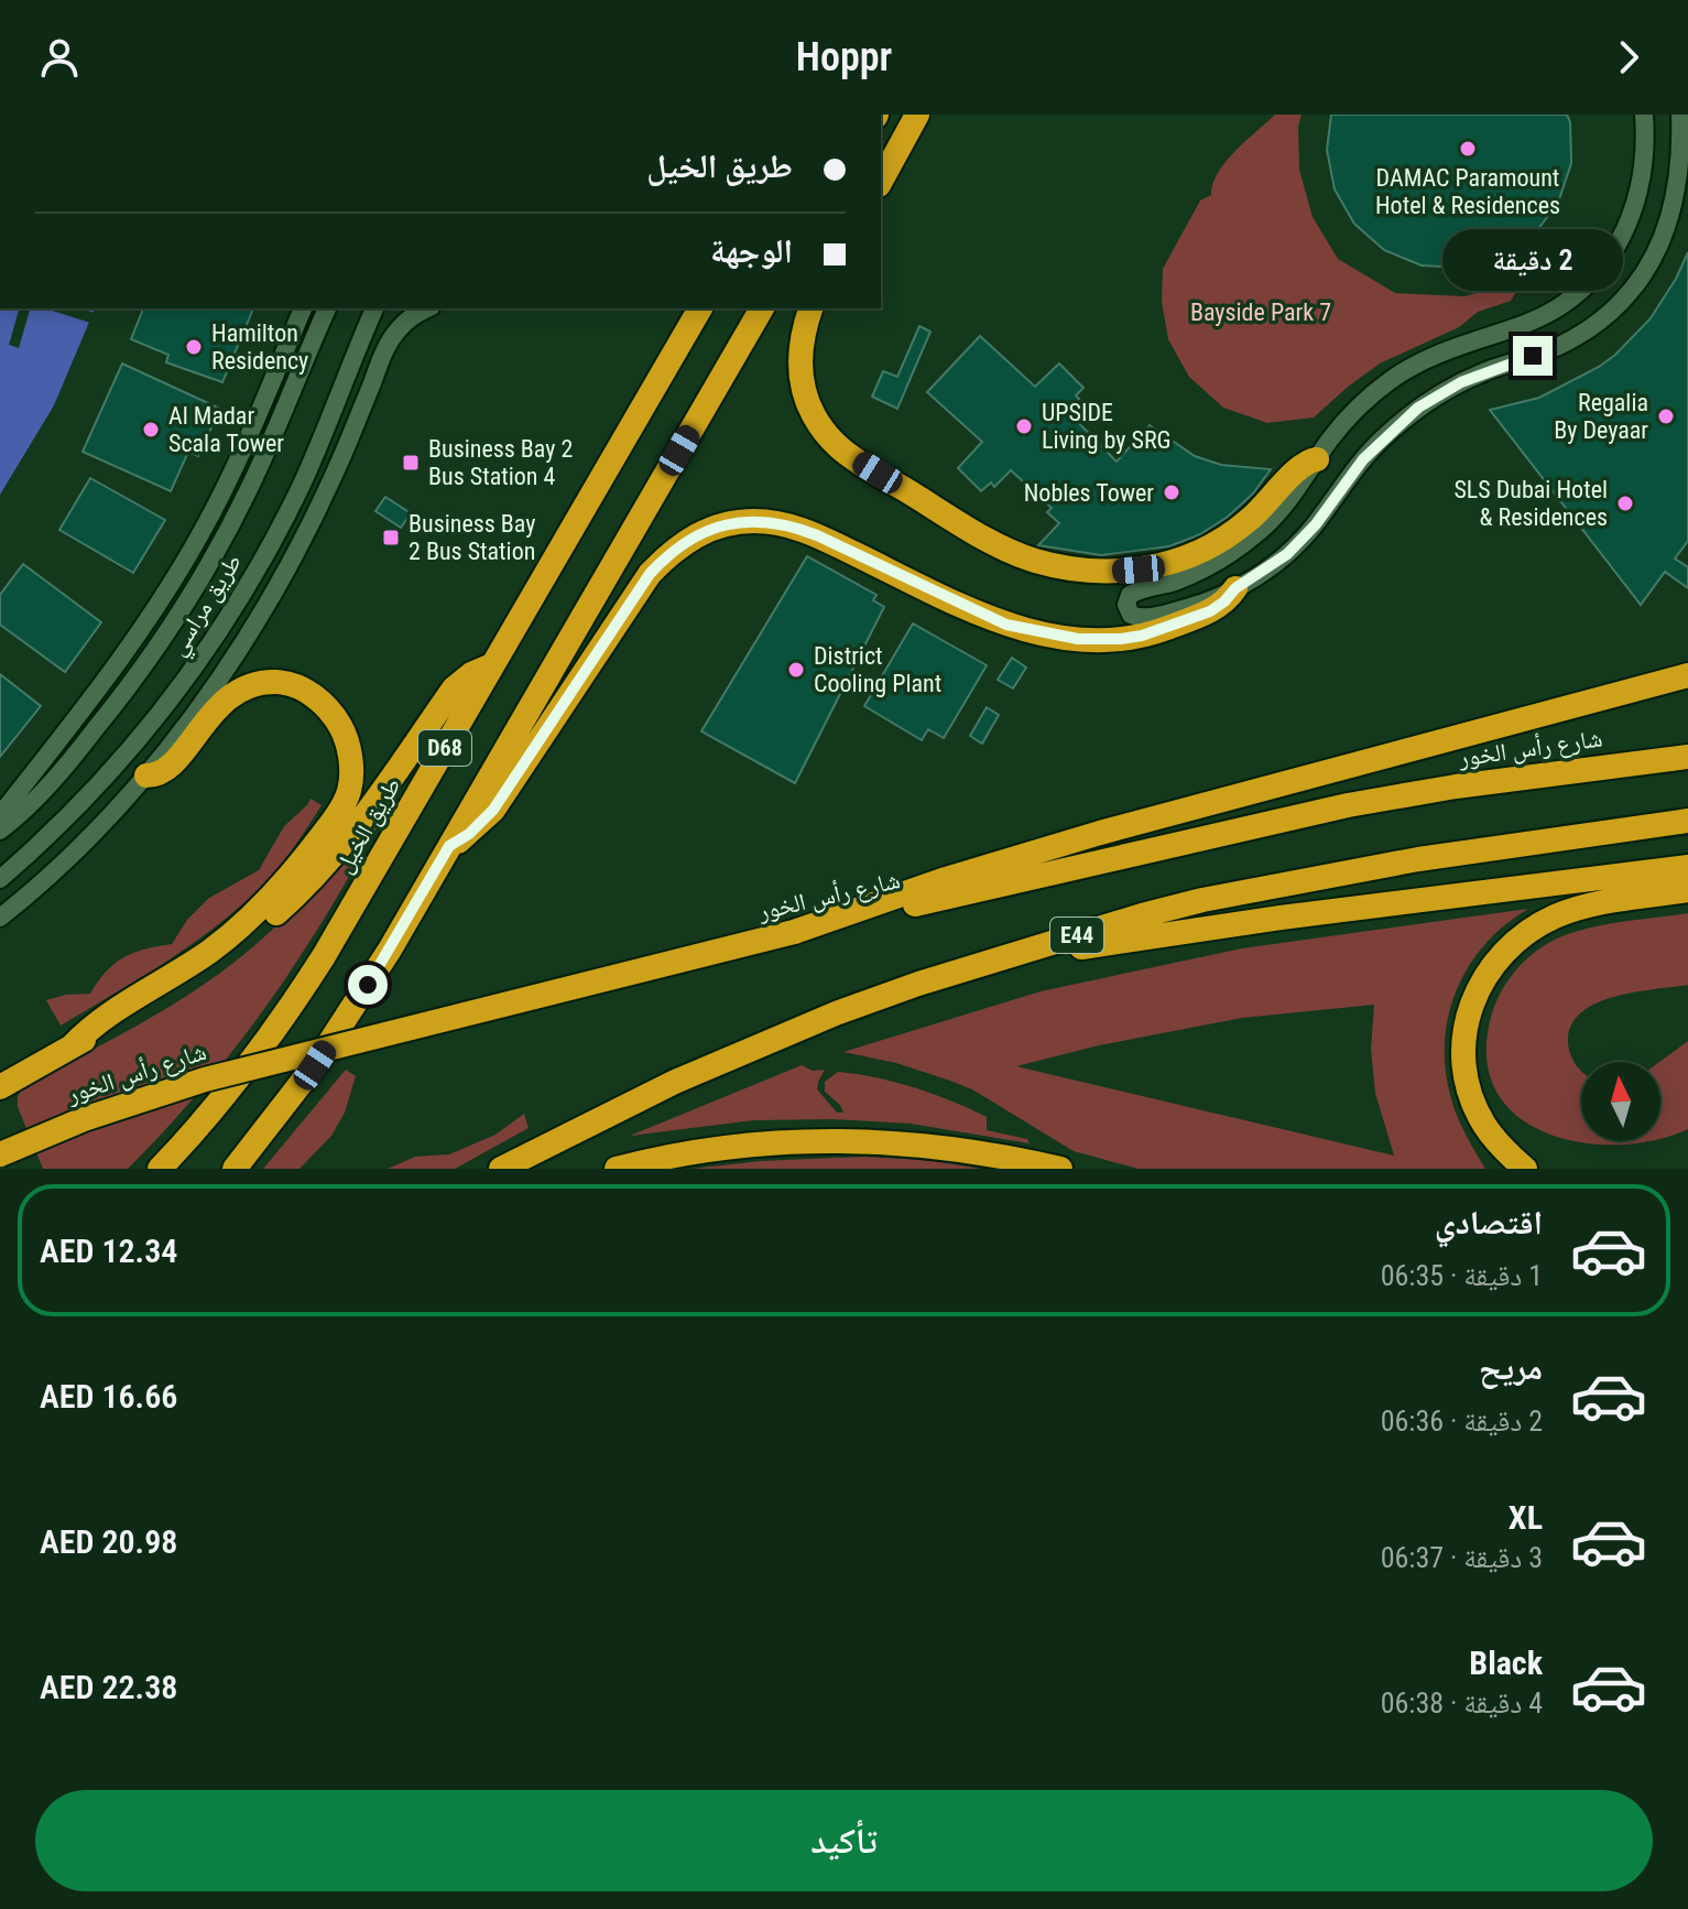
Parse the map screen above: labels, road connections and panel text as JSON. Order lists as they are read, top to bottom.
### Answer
{
  "streets": {
    "highway": [
      "D68",
      "شارع رأس الخور",
      "طريق الخيل",
      "E44"
    ],
    "street": ["طريق مراسي"]
  },
  "parks": ["Bayside Park 7"],
  "places": {
    "other": [
      "DAMAC Paramount Hotel & Residences",
      "Hamilton Residency",
      "Regalia By Deyaar",
      "UPSIDE Living by SRG",
      "Al Madar Scala Tower",
      "Nobles Tower",
      "SLS Dubai Hotel & Residences",
      "District Cooling Plant"
    ],
    "transit": ["Business Bay 2 Bus Station 4", "Business Bay 2 Bus Station"]
  },
  "north": "top",
  "page": {
    "header": "Hoppr",
    "banner": ["طريق الخيل", "الوجهة"],
    "bubble": "2 دقيقة",
    "list": [
      {
        "name": "اقتصادي",
        "note": "1 دقيقة · 06:35",
        "value": "AED 12.34"
      },
      {
        "name": "مريح",
        "note": "2 دقيقة · 06:36",
        "value": "AED 16.66"
      },
      {
        "name": "XL",
        "note": "3 دقيقة · 06:37",
        "value": "AED 20.98"
      },
      {
        "name": "Black",
        "note": "4 دقيقة · 06:38",
        "value": "AED 22.38"
      }
    ],
    "buttons": "تأكيد"
  }
}
